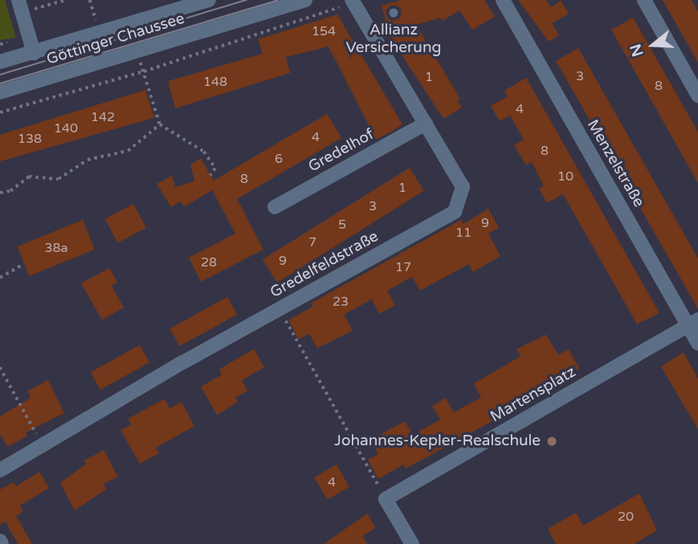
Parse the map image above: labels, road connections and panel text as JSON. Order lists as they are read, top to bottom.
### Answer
{
  "streets": {
    "street": [
      "Göttinger Chaussee",
      "Gredelhof",
      "Menzelstraße",
      "Gredelfeldstraße",
      "Martensplatz"
    ]
  },
  "crossings": [
    ["Gredelhof", "Gredelfeldstraße"],
    ["Menzelstraße", "Martensplatz"]
  ],
  "places": ["Allianz Versicherung", "Johannes-Kepler-Realschule"],
  "house_numbers": [
    "154",
    "3",
    "1",
    "148",
    "8",
    "4",
    "142",
    "140",
    "4",
    "138",
    "8",
    "6",
    "10",
    "8",
    "1",
    "3",
    "9",
    "5",
    "11",
    "7",
    "38a",
    "9",
    "28",
    "17",
    "23",
    "4",
    "20"
  ],
  "north": "left"
}
